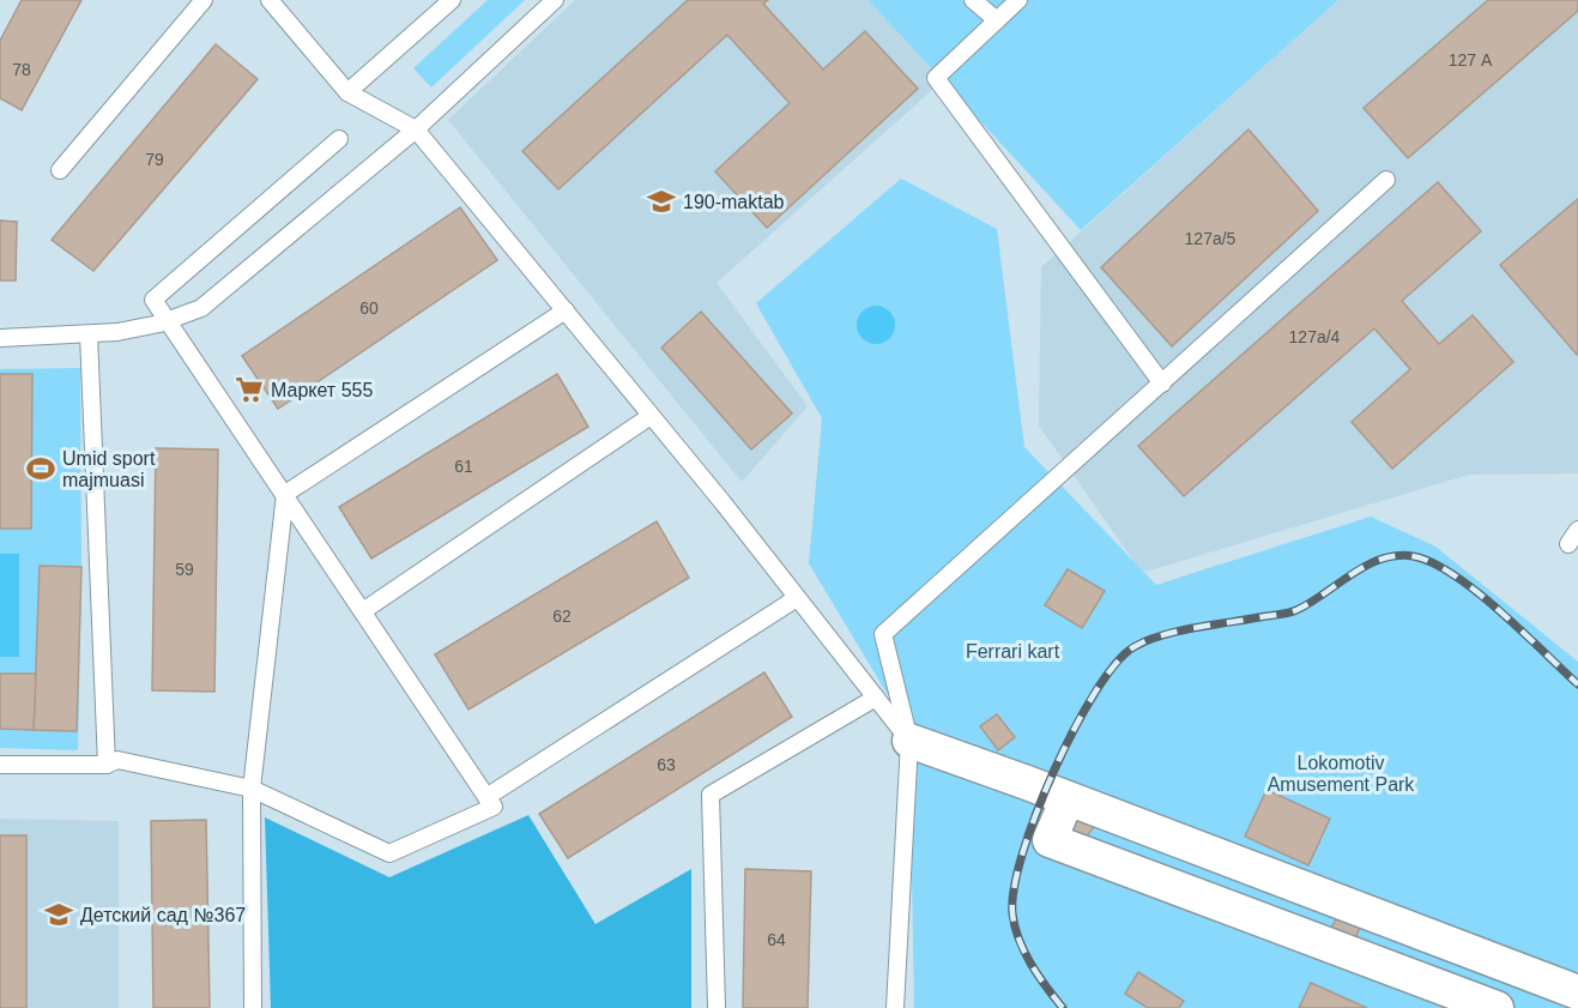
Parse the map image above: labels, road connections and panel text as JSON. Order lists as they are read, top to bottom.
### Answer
{
  "parks": ["Ferrari kart", "Lokomotiv Amusement Park"],
  "places": {
    "school or university": ["190-maktab", "Детский сад №367"],
    "supermarket": ["Маркет 555"],
    "sports": ["Umid sport majmuasi"]
  },
  "house_numbers": [
    "127 А",
    "78",
    "79",
    "127a/5",
    "60",
    "127a/4",
    "61",
    "59",
    "62",
    "63",
    "64"
  ]
}
